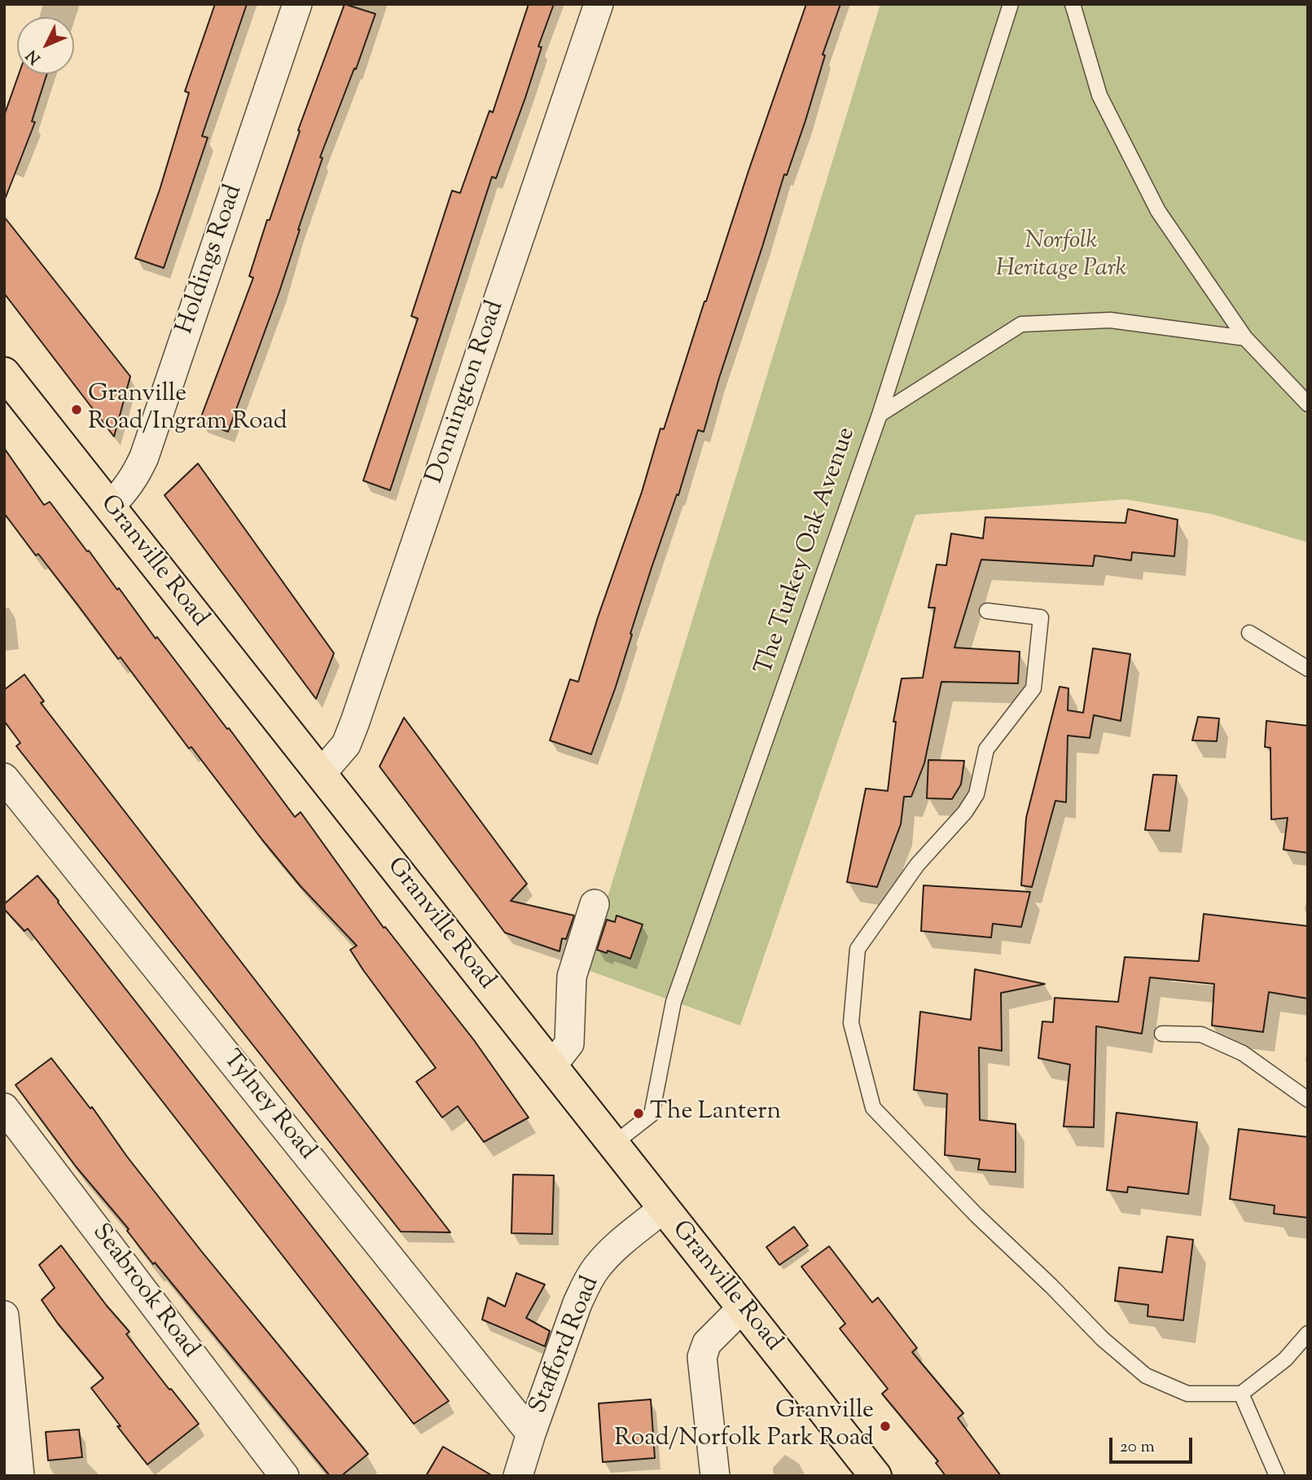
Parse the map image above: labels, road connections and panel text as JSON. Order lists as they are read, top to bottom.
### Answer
{
  "streets": {
    "main road": ["Granville Road"],
    "street": [
      "Holdings Road",
      "Donnington Road",
      "Tylney Road",
      "Seabrook Road",
      "Stafford Road"
    ],
    "lane": ["The Turkey Oak Avenue"]
  },
  "crossings": [
    ["Holdings Road", "Granville Road"],
    ["Donnington Road", "Granville Road"],
    ["The Turkey Oak Avenue", "Granville Road"],
    ["Granville Road", "Stafford Road"],
    ["Tylney Road", "Stafford Road"]
  ],
  "parks": ["Norfolk Heritage Park"],
  "places": ["Granville Road/Ingram Road", "The Lantern", "Granville Road/Norfolk Park Road"],
  "scale_bar": "20 m",
  "north": "bottom left"
}
